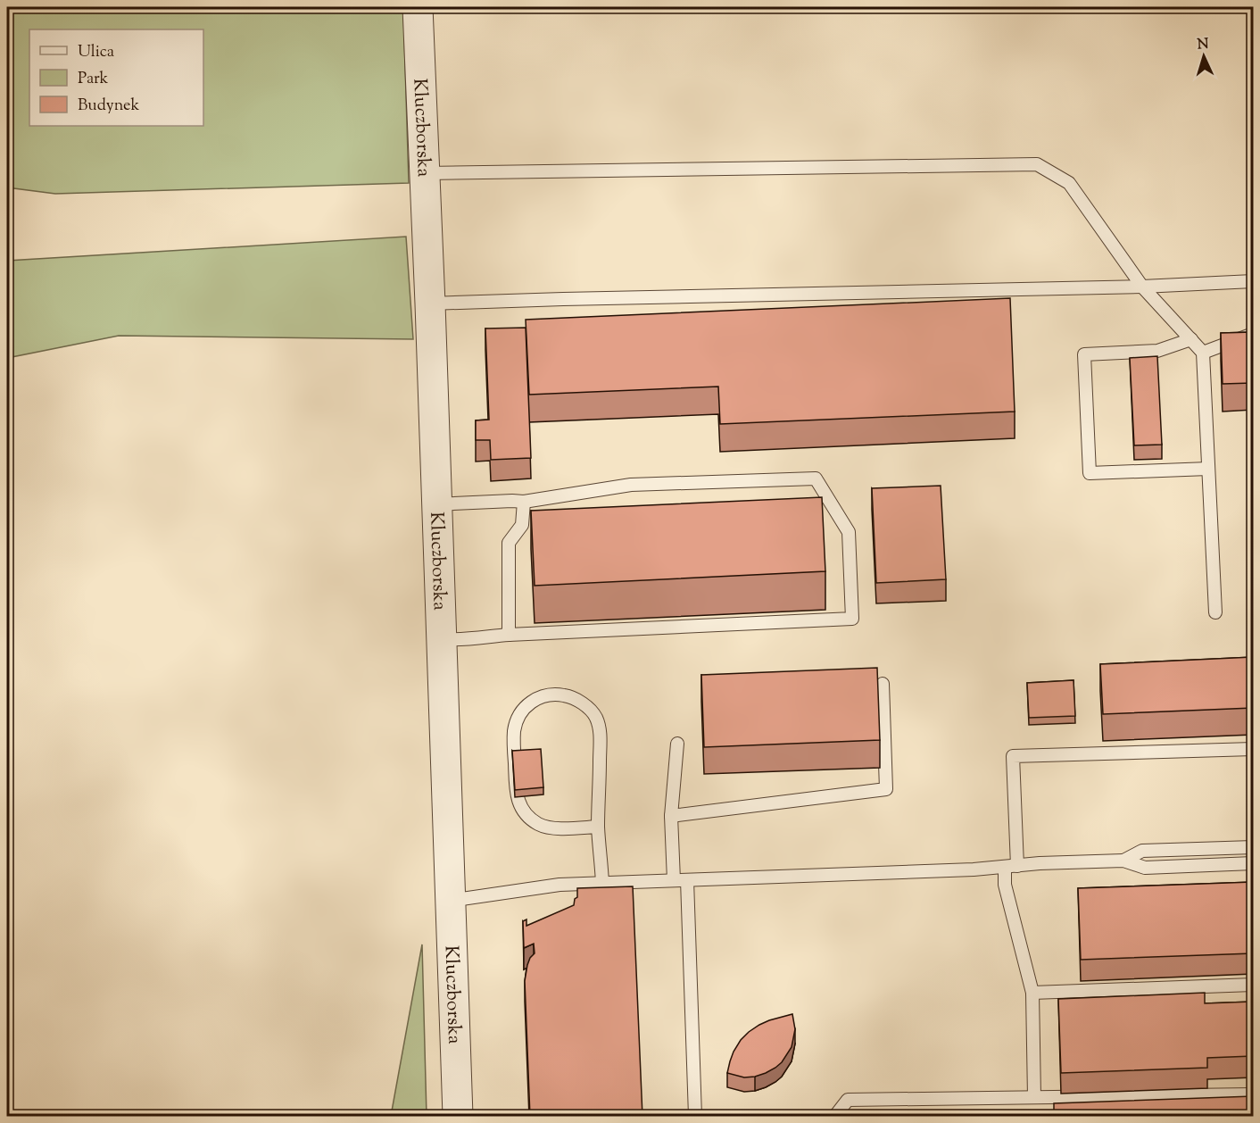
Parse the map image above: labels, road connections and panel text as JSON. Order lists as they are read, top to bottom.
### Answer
{
  "streets": {
    "street": ["Kluczborska"]
  },
  "legend": ["Ulica", "Park", "Budynek"],
  "north": "top"
}
